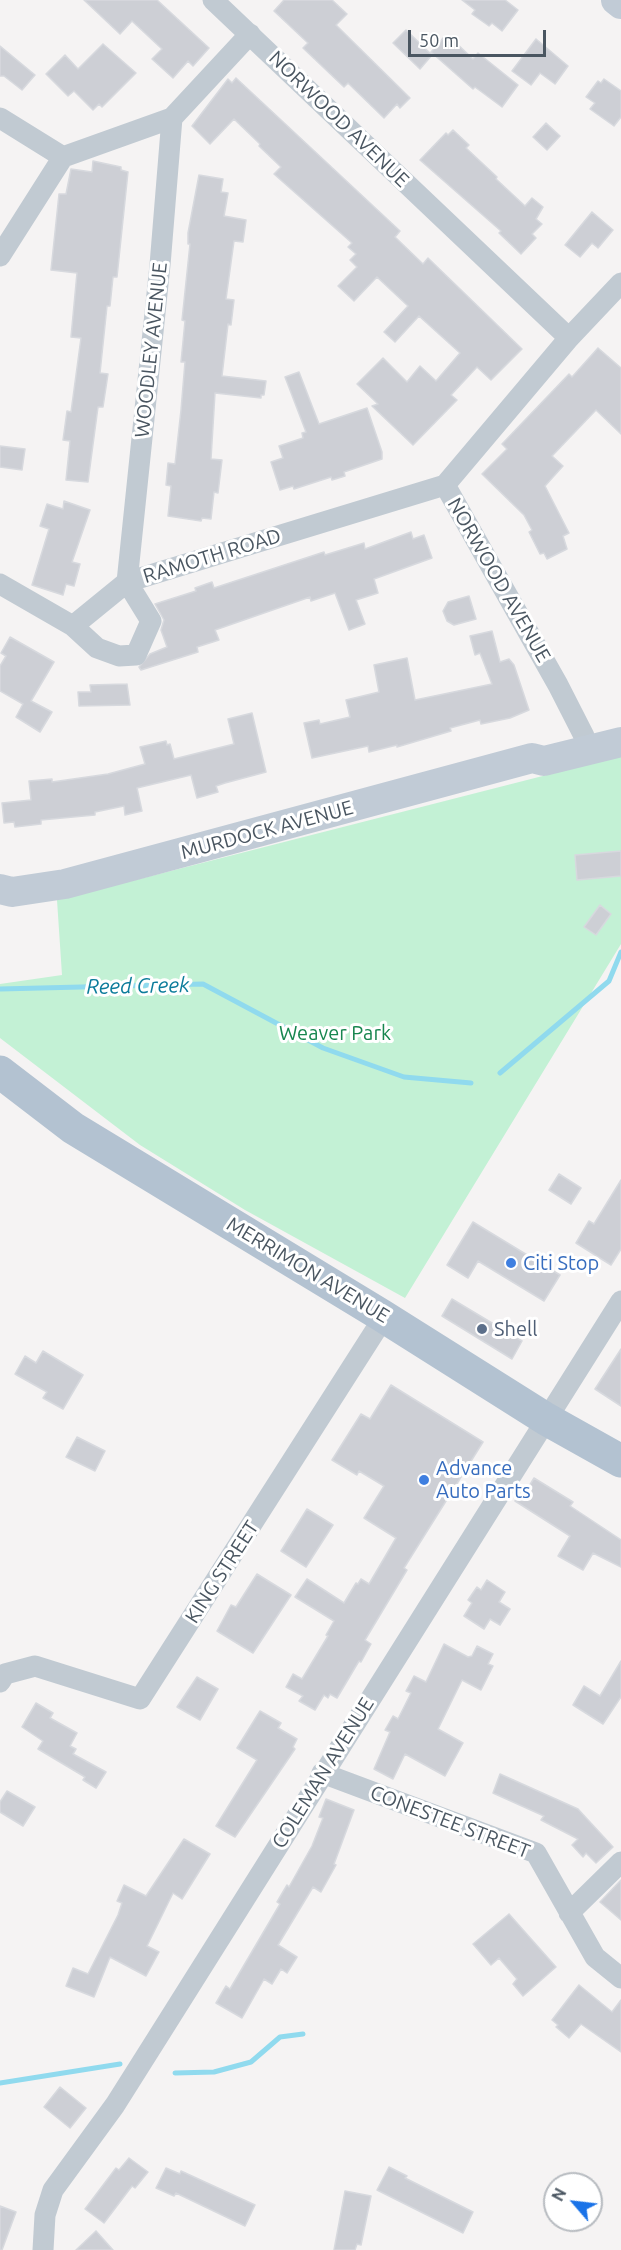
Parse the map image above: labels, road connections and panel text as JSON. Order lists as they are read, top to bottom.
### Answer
{
  "streets": {
    "main road": ["MERRIMON AVENUE"],
    "street": [
      "NORWOOD AVENUE",
      "WOODLEY AVENUE",
      "RAMOTH ROAD",
      "MURDOCK AVENUE",
      "KING STREET",
      "COLEMAN AVENUE",
      "CONESTEE STREET"
    ]
  },
  "crossings": [
    ["NORWOOD AVENUE", "RAMOTH ROAD"],
    ["NORWOOD AVENUE", "MURDOCK AVENUE"],
    ["WOODLEY AVENUE", "RAMOTH ROAD"],
    ["MERRIMON AVENUE", "KING STREET"],
    ["MERRIMON AVENUE", "COLEMAN AVENUE"],
    ["COLEMAN AVENUE", "CONESTEE STREET"]
  ],
  "water": ["Reed Creek"],
  "parks": ["Weaver Park"],
  "places": ["Citi Stop", "Shell", "Advance Auto Parts"],
  "scale_bar": "50 m",
  "north": "top left"
}
